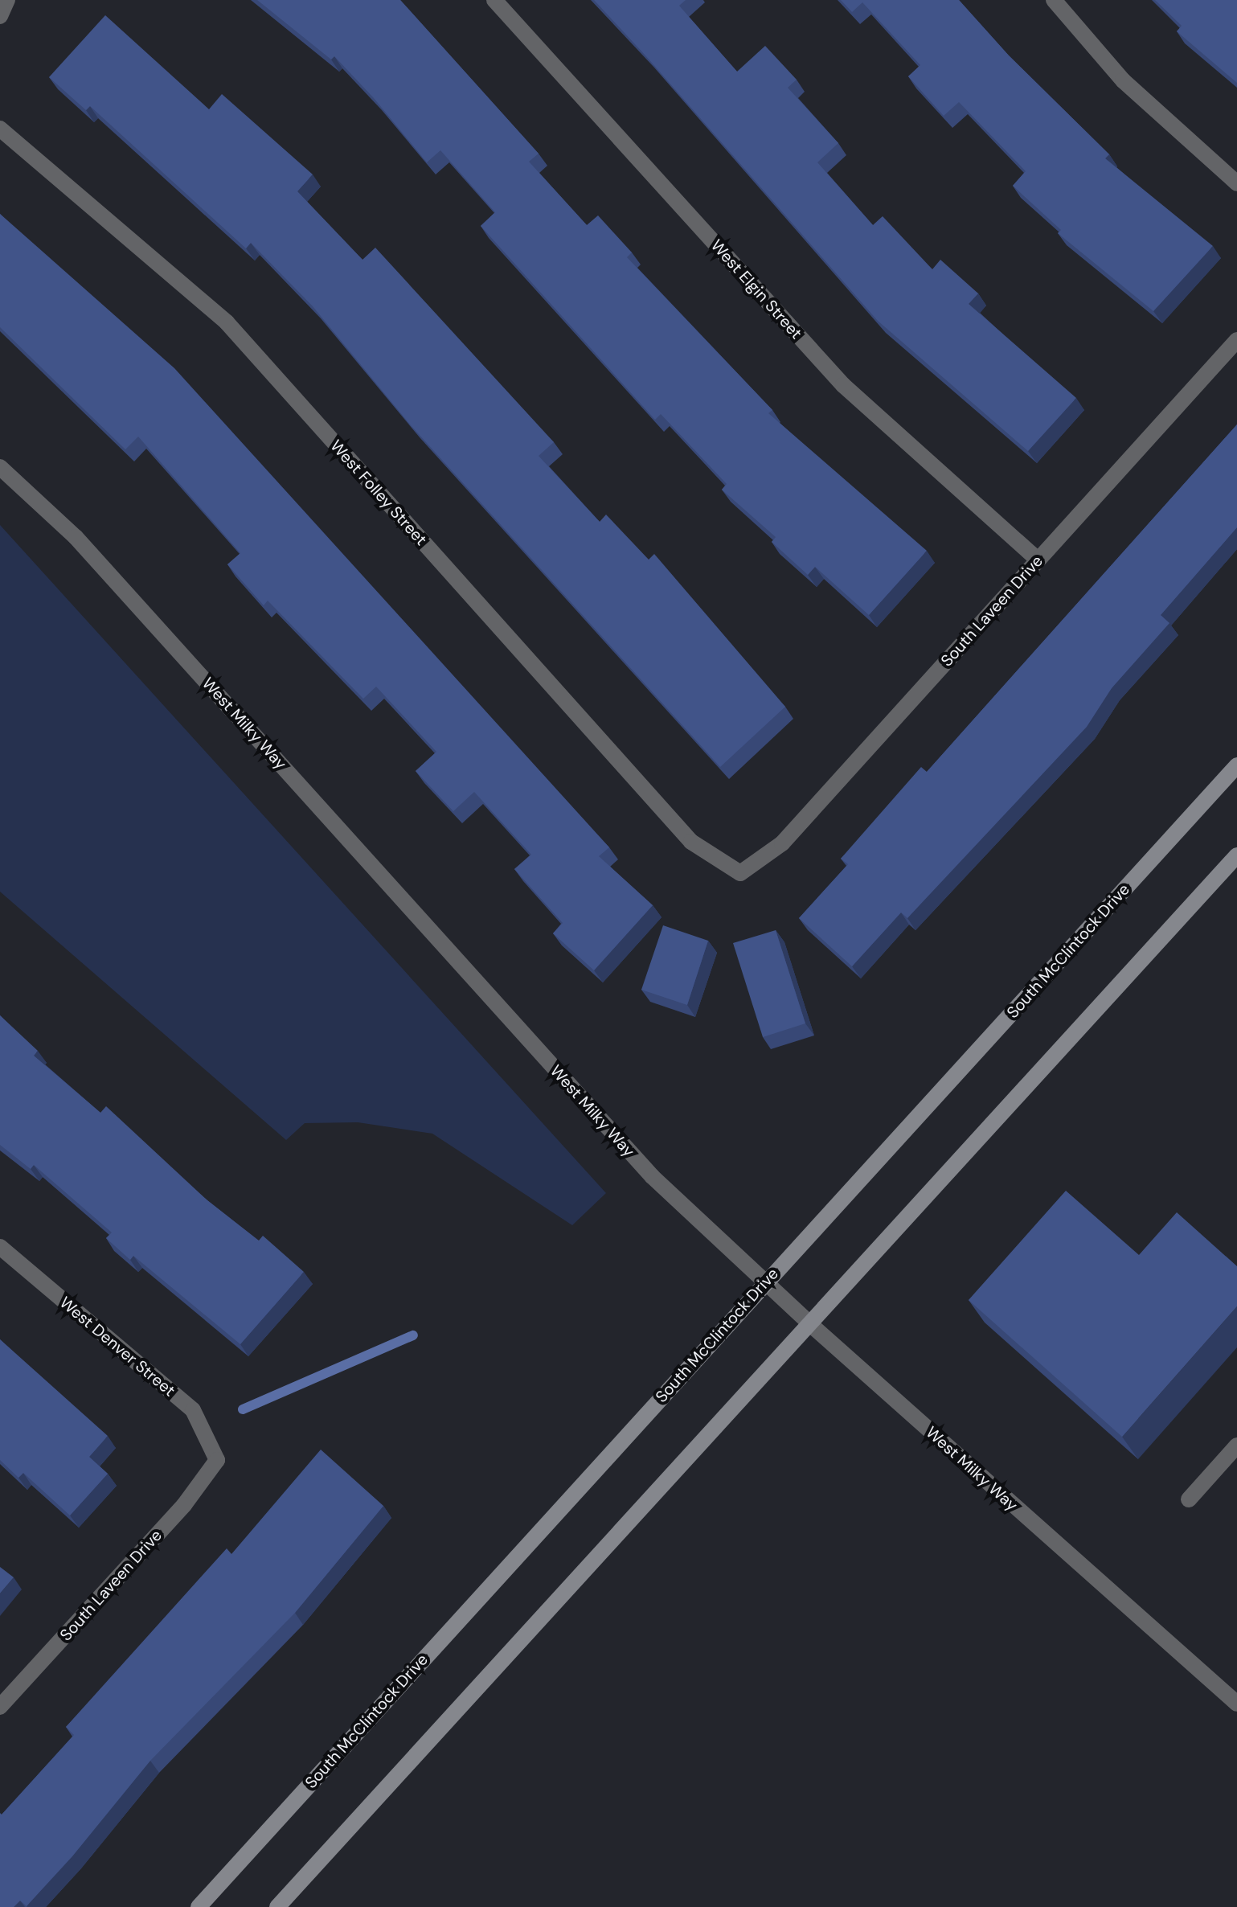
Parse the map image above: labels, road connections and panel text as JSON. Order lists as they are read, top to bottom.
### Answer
{
  "streets": {
    "main road": ["South McClintock Drive"],
    "street": [
      "West Elgin Street",
      "West Folley Street",
      "South Laveen Drive",
      "West Milky Way",
      "West Denver Street"
    ]
  },
  "crossings": [
    ["West Elgin Street", "South Laveen Drive"],
    ["West Folley Street", "South Laveen Drive"],
    ["South Laveen Drive", "West Denver Street"],
    ["West Milky Way", "South McClintock Drive"]
  ]
}
